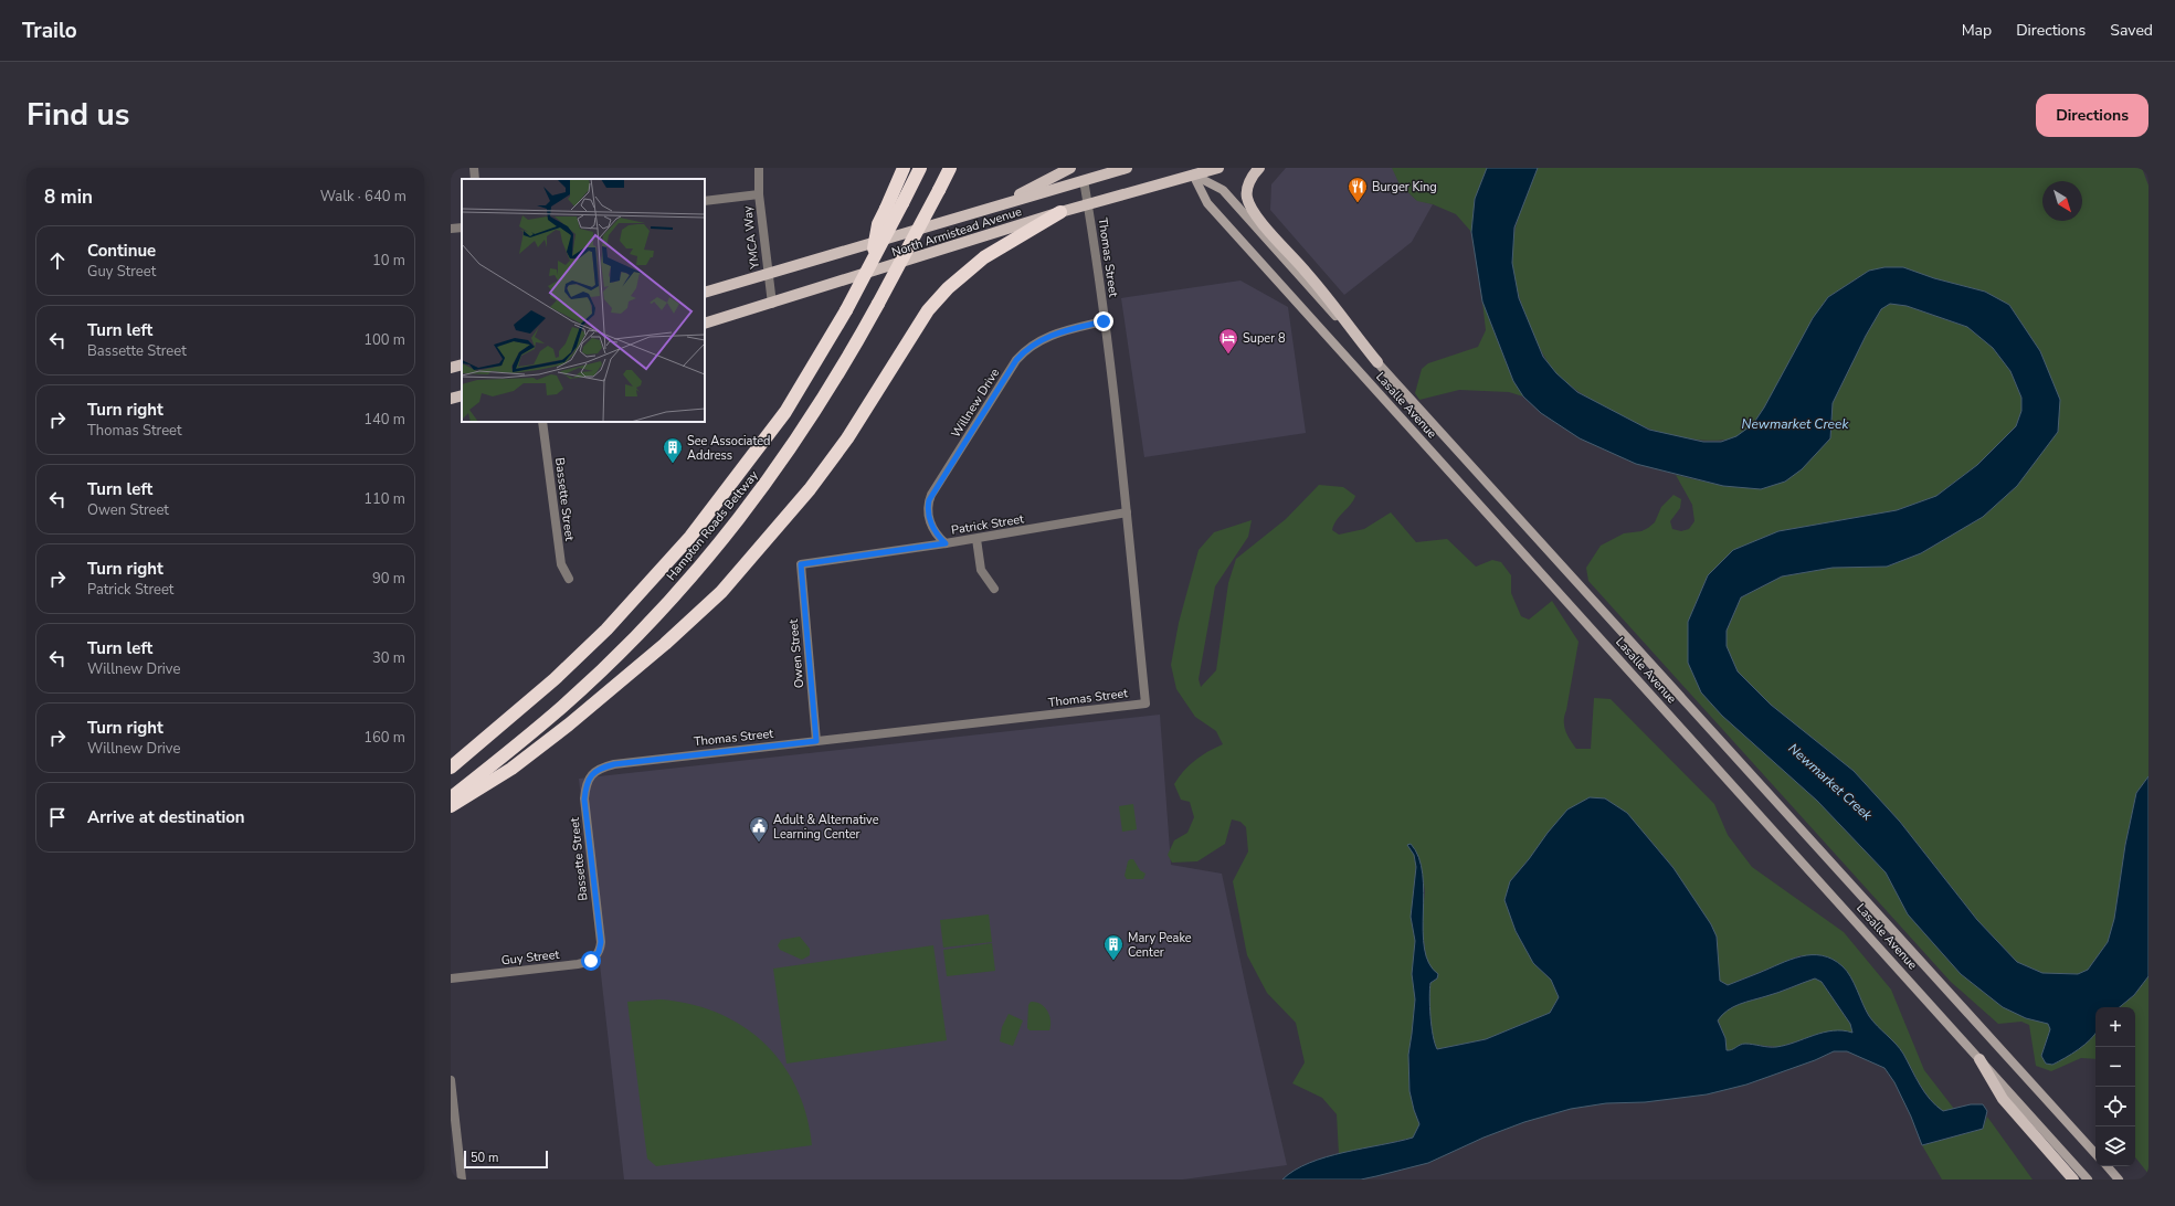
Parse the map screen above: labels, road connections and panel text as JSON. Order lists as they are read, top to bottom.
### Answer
{
  "streets": {
    "highway": ["Hampton Roads Beltway"],
    "main road": ["North Armistead Avenue", "Lasalle Avenue"],
    "street": [
      "YMCA Way",
      "Thomas Street",
      "Willnew Drive",
      "Bassette Street",
      "Patrick Street",
      "Owen Street",
      "Guy Street"
    ]
  },
  "crossings": [
    ["North Armistead Avenue", "YMCA Way"],
    ["North Armistead Avenue", "Thomas Street"],
    ["North Armistead Avenue", "Lasalle Avenue"],
    ["Thomas Street", "Willnew Drive"],
    ["Thomas Street", "Bassette Street"],
    ["Thomas Street", "Patrick Street"],
    ["Thomas Street", "Owen Street"],
    ["Willnew Drive", "Patrick Street"],
    ["Bassette Street", "Guy Street"],
    ["Patrick Street", "Owen Street"]
  ],
  "water": ["Newmarket Creek"],
  "places": {
    "restaurant": ["Burger King"],
    "hotel": ["Super 8"],
    "building": ["See Associated Address", "Mary Peake Center"],
    "public building": ["Adult & Alternative Learning Center"]
  },
  "scale_bar": "50 m",
  "north": "bottom right",
  "page": {
    "header": "Trailo",
    "nav": ["Map", "Directions", "Saved"],
    "title": "Find us",
    "buttons": "Directions",
    "heading": ["8 min", "Walk · 640 m"],
    "list": [
      ["Continue", "Guy Street", "10 m"],
      ["Turn left", "Bassette Street", "100 m"],
      ["Turn right", "Thomas Street", "140 m"],
      ["Turn left", "Owen Street", "110 m"],
      ["Turn right", "Patrick Street", "90 m"],
      ["Turn left", "Willnew Drive", "30 m"],
      ["Turn right", "Willnew Drive", "160 m"],
      "Arrive at destination"
    ],
    "map_buttons": ["+", "−"],
    "scale": "50 m"
  }
}
